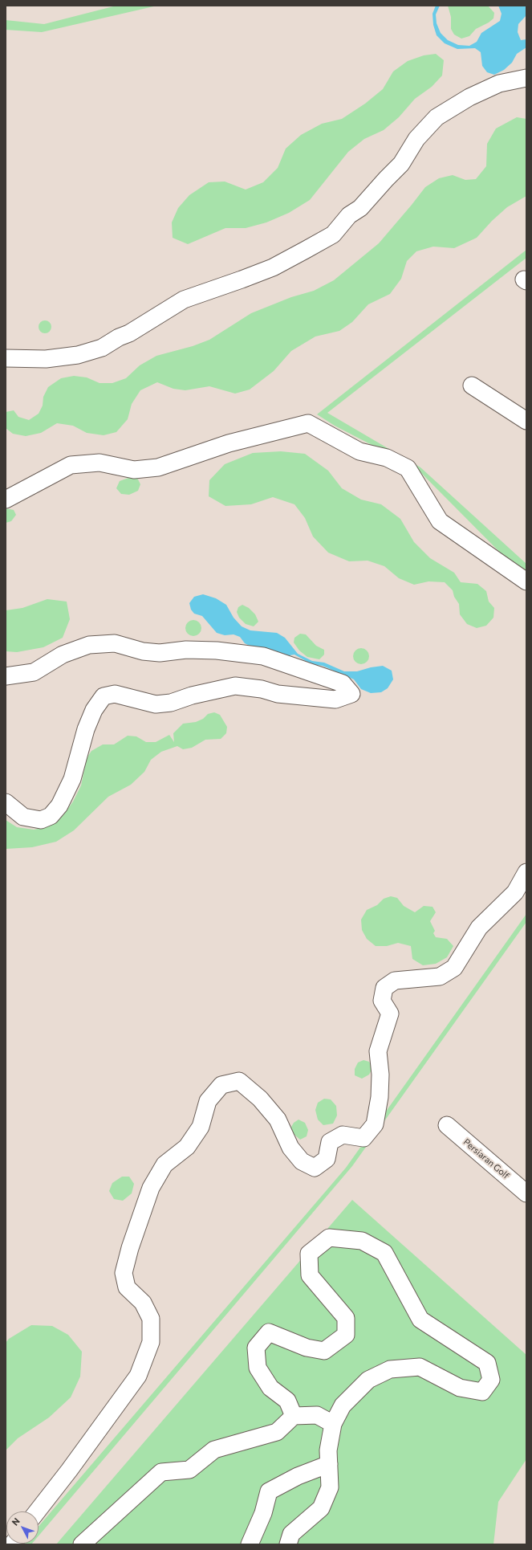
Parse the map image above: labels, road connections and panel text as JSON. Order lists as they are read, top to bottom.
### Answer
{
  "streets": {
    "street": ["Persiaran Golf"]
  },
  "north": "top left"
}
